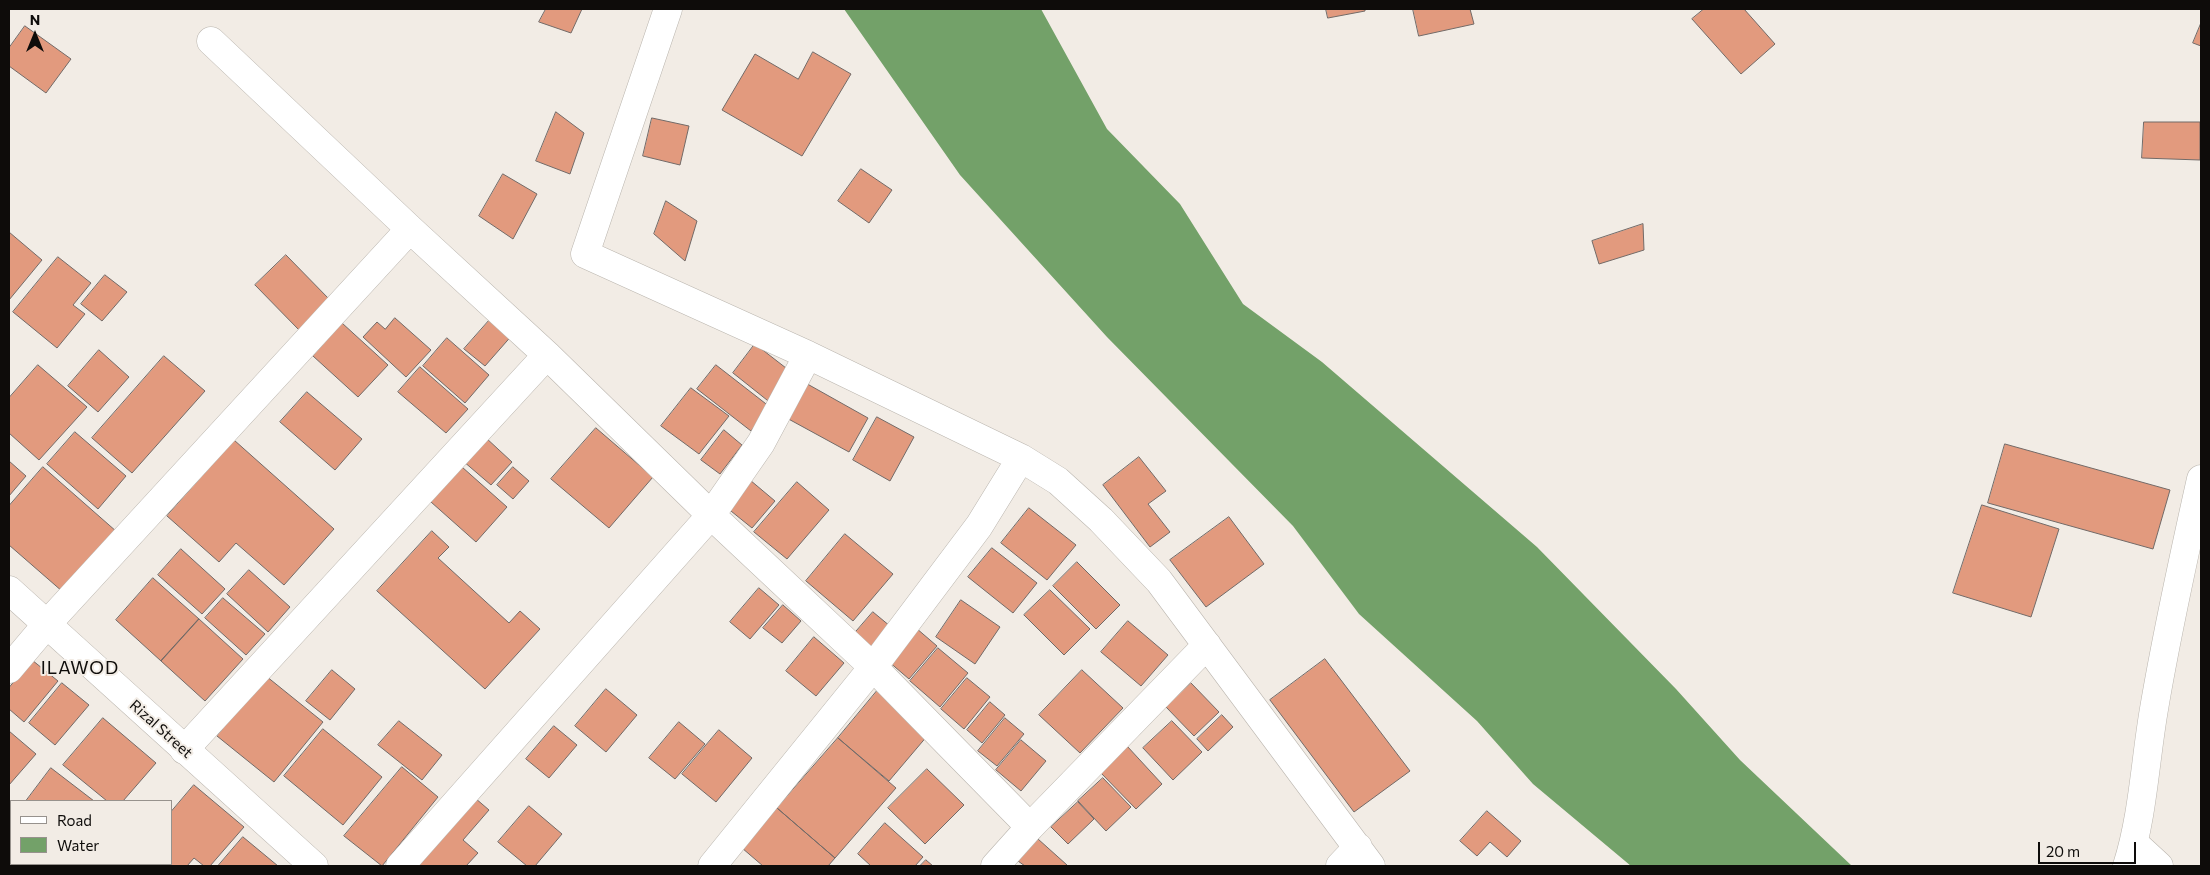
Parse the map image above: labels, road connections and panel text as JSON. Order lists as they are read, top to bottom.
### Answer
{
  "streets": {
    "street": ["Rizal Street"]
  },
  "districts": ["ILAWOD"],
  "legend": ["Road", "Water"],
  "scale_bar": "20 m",
  "north": "top"
}
